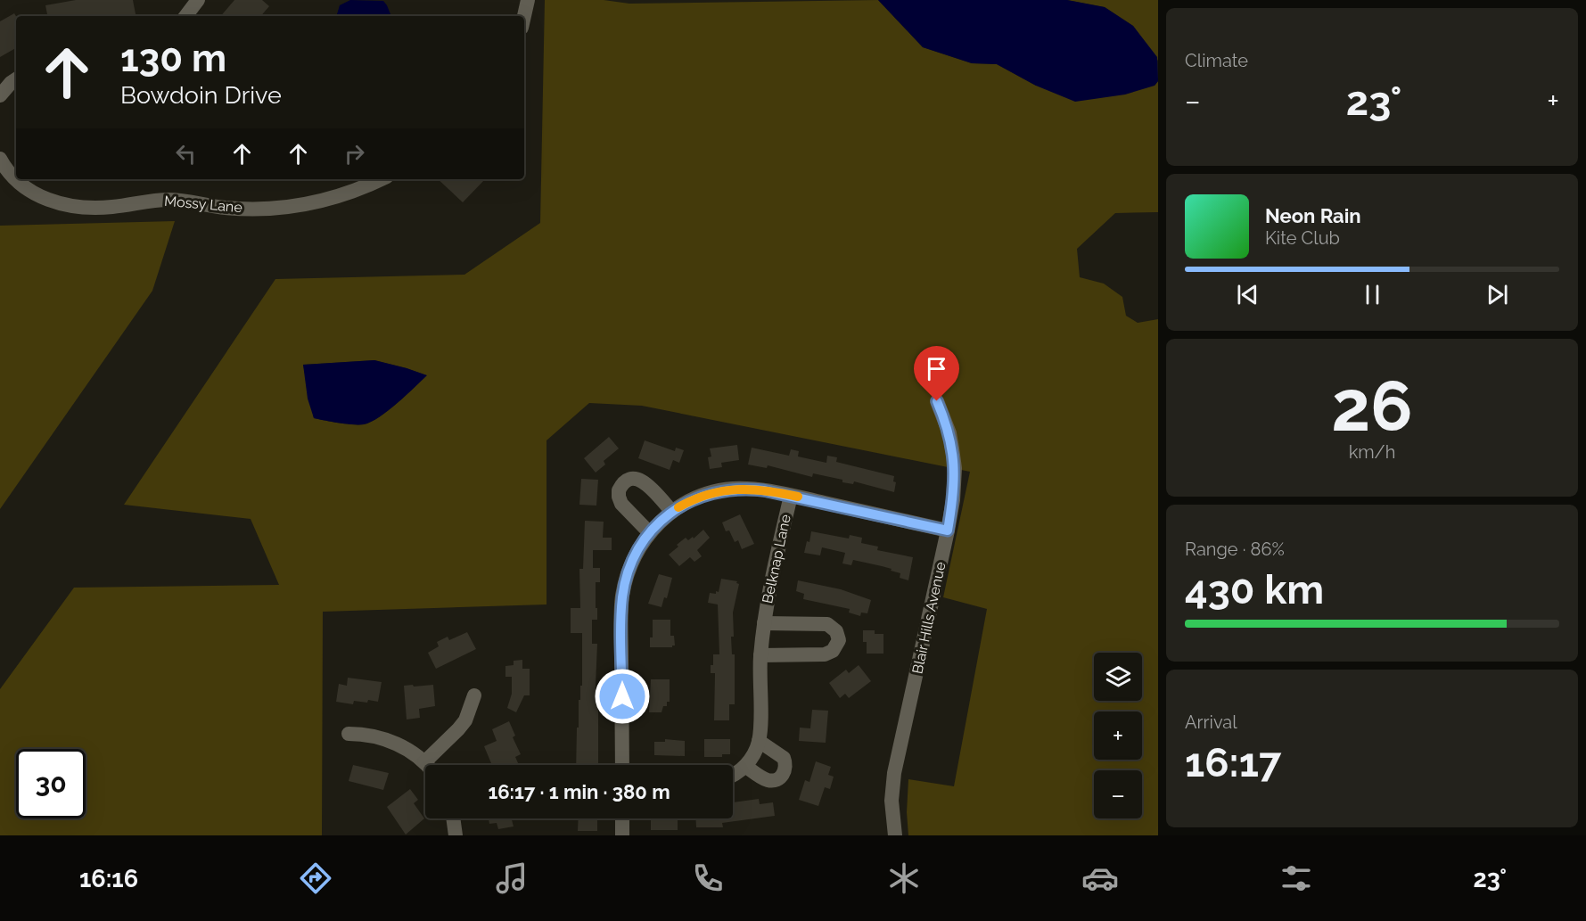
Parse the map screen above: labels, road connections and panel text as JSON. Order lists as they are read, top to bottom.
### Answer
{
  "streets": {
    "street": ["Mossy Lane", "Belknap Lane", "Blair Hills Avenue"]
  },
  "page": {
    "tile": [
      "Climate",
      ["26", "km/h"],
      ["Range · 86%", "430 km"],
      ["Arrival", "16:17"]
    ],
    "turn": ["130 m", "Bowdoin Drive"],
    "heat": ["−", "23°", "+"],
    "song": ["Neon Rain", "Kite Club"],
    "map_buttons": ["+", "−"],
    "limit": "30",
    "trip": "16:17 · 1 min · 380 m",
    "tabs": ["16:16", "23°"]
  }
}
